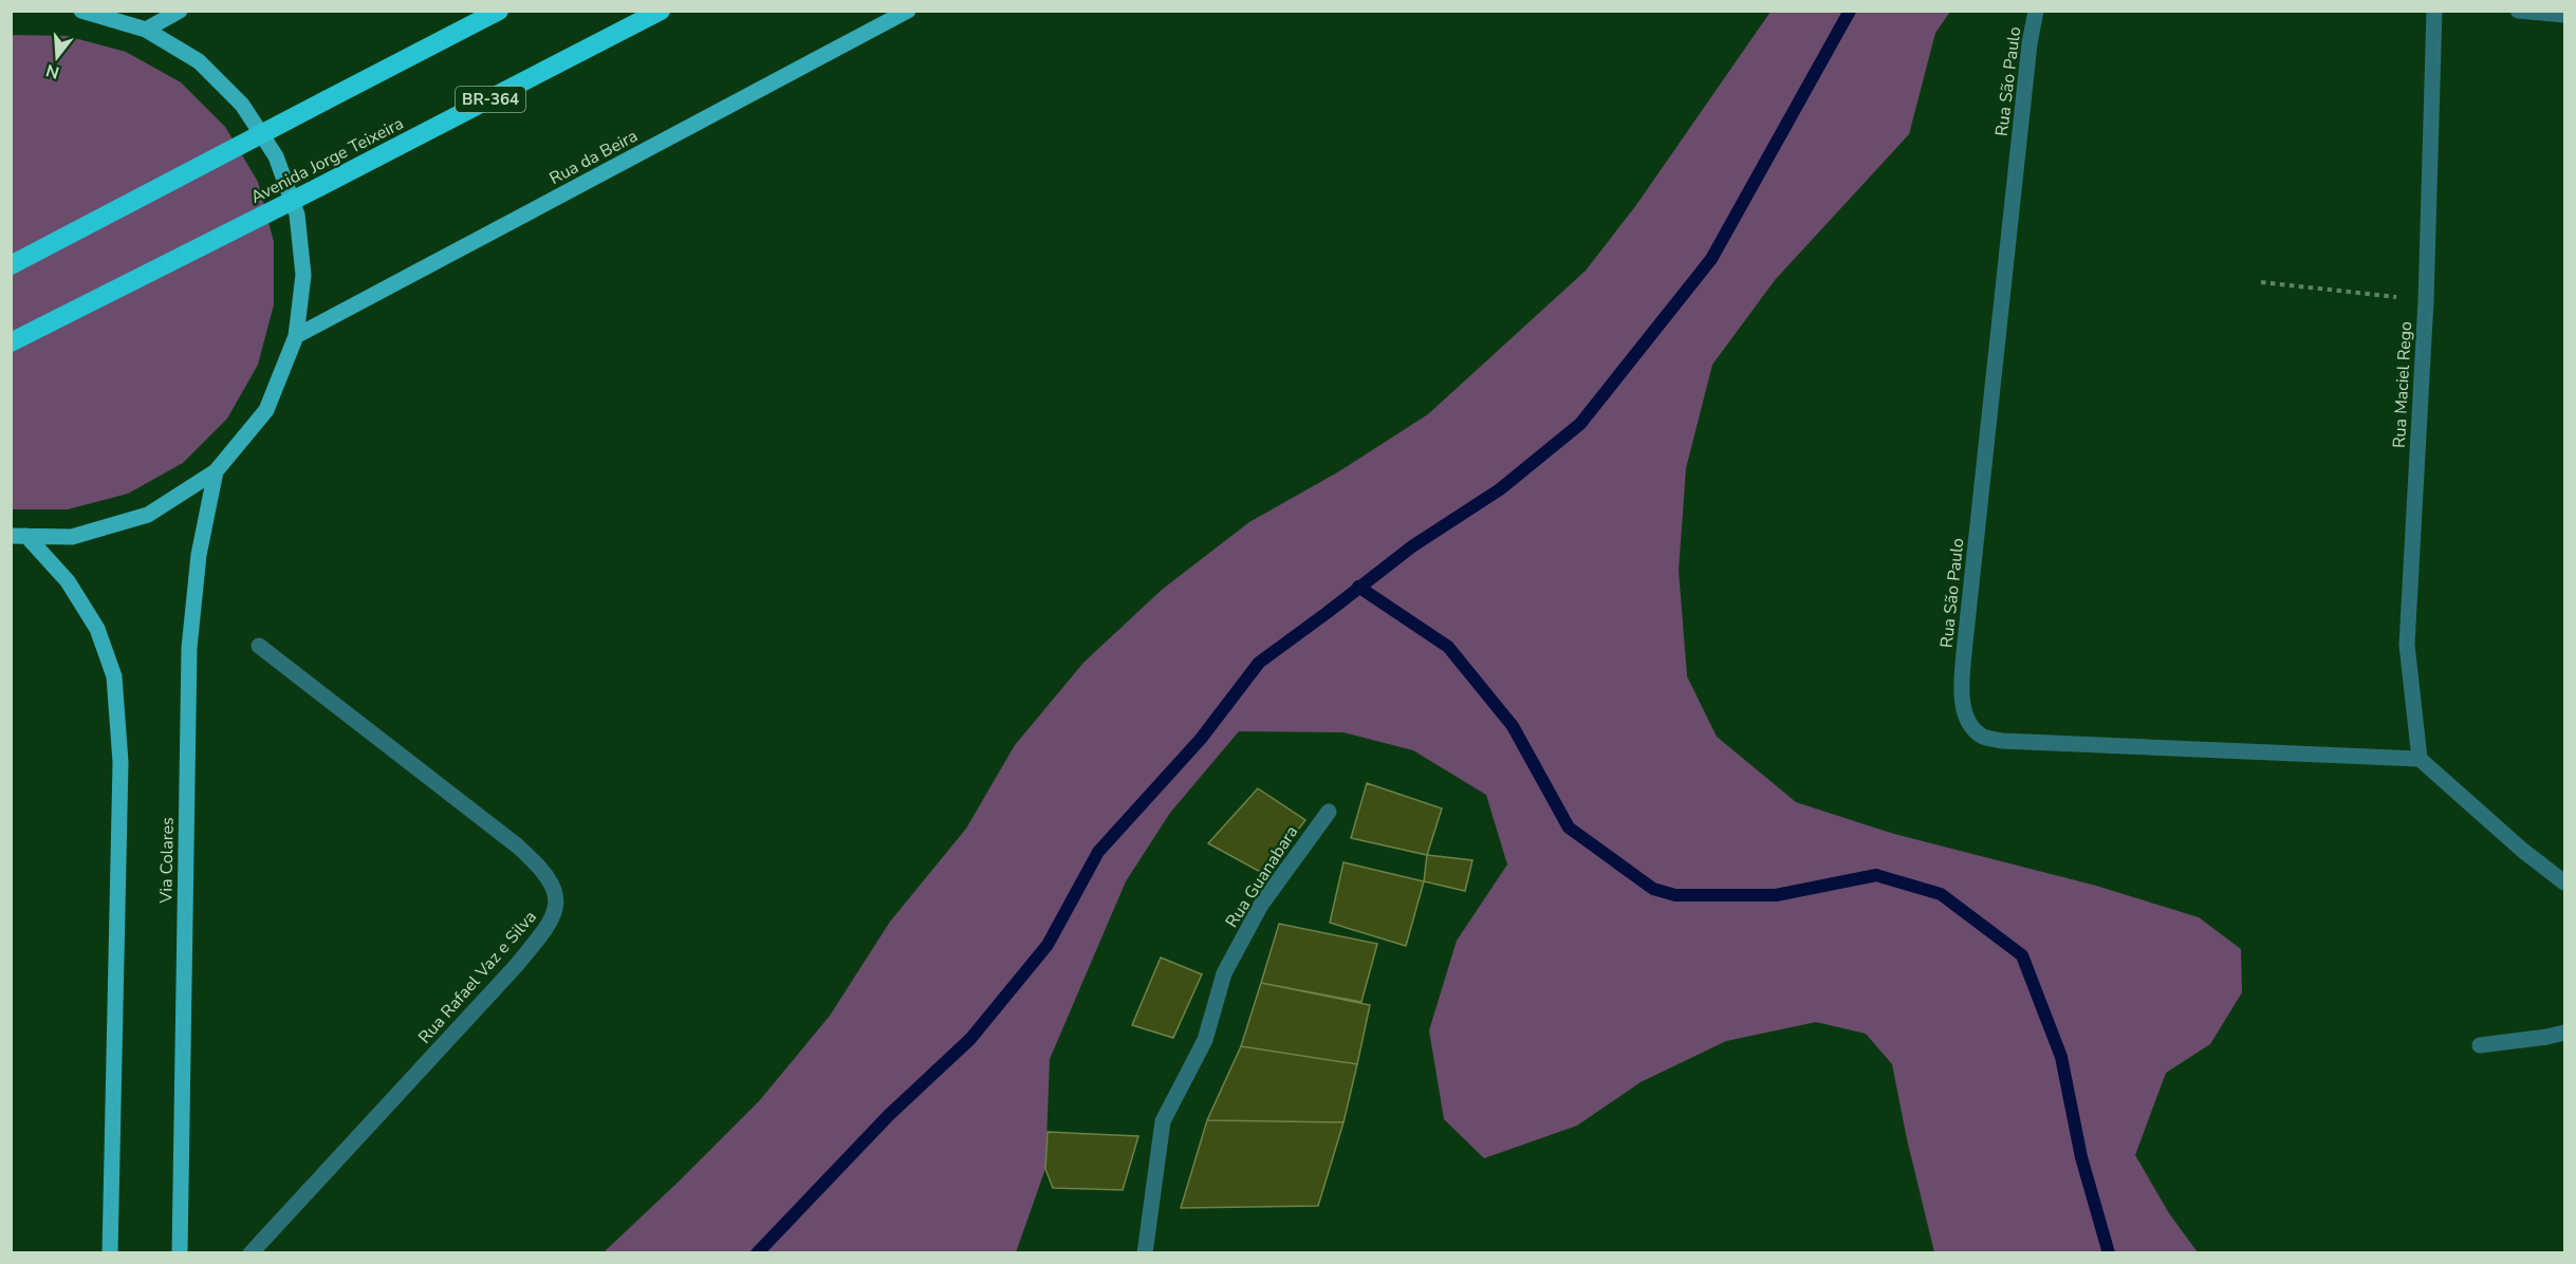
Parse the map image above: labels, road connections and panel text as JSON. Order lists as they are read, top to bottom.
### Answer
{
  "streets": {
    "highway": ["BR-364", "Avenida Jorge Teixeira"],
    "main road": ["Rua da Beira", "Via Colares"],
    "street": [
      "Rua São Paulo",
      "Rua Maciel Rego",
      "Rua Guanabara",
      "Rua Rafael Vaz e Silva"
    ]
  },
  "crossings": [
    ["Rua São Paulo", "Rua Maciel Rego"]
  ],
  "north": "bottom"
}
